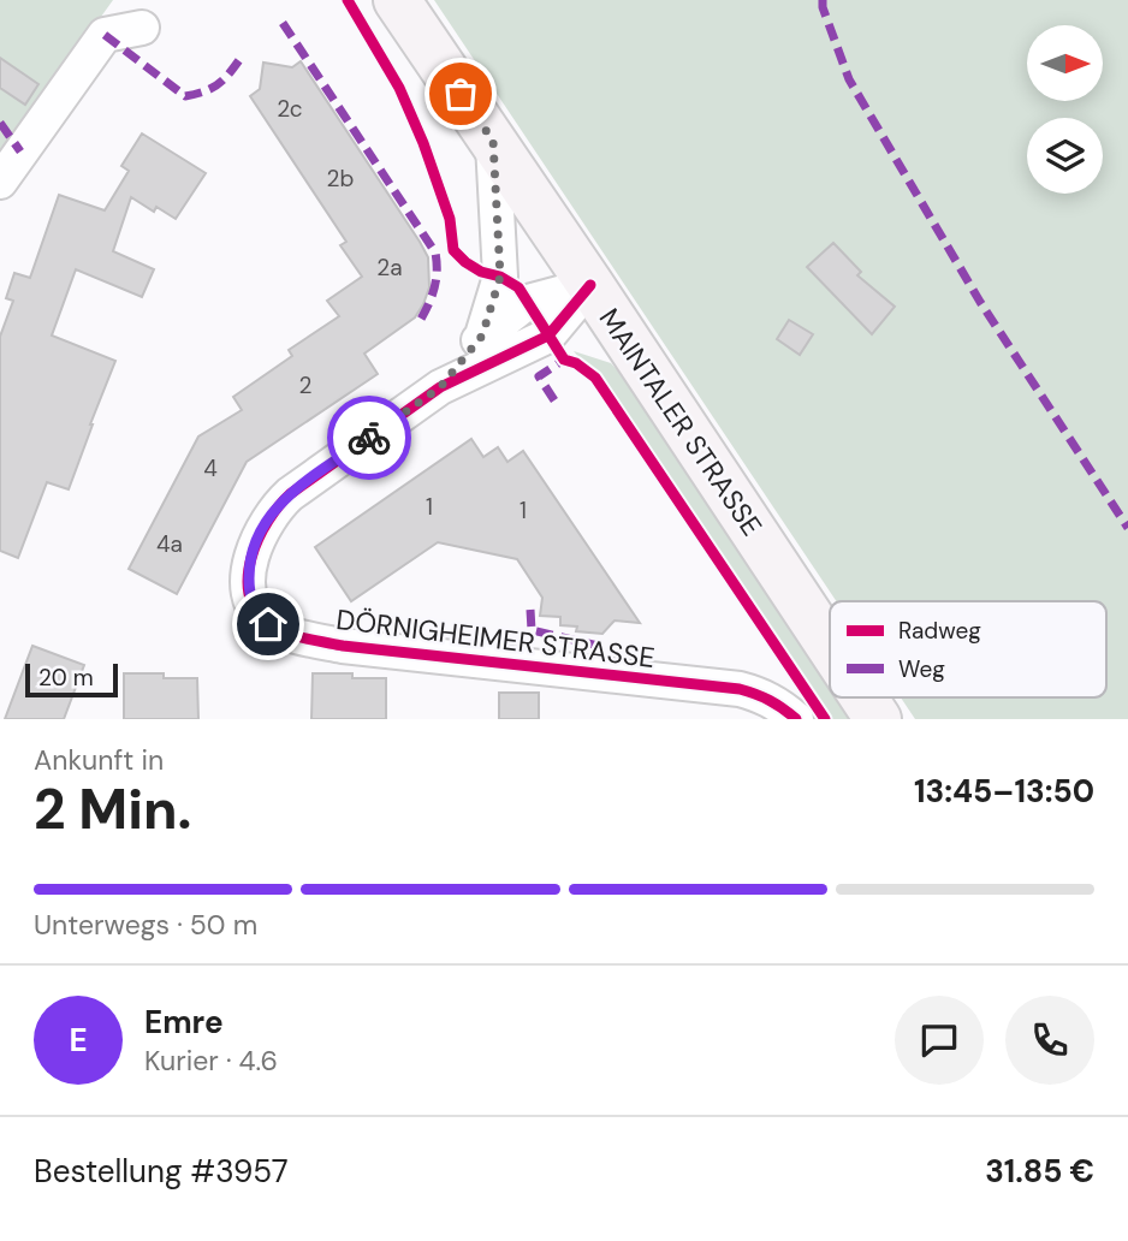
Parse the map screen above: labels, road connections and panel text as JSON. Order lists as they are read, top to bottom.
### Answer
{
  "streets": {
    "main road": ["MAINTALER STRASSE"],
    "street": ["DÖRNIGHEIMER STRASSE"]
  },
  "crossings": [
    ["MAINTALER STRASSE", "DÖRNIGHEIMER STRASSE"]
  ],
  "house_numbers": [
    "2c",
    "2b",
    "2a",
    "2",
    "4",
    "1",
    "1",
    "4a"
  ],
  "legend": ["Radweg", "Weg"],
  "scale_bar": "20 m",
  "north": "right",
  "page": {
    "scale": "20 m",
    "heading": ["2 Min.", "Ankunft in", "13:45–13:50"],
    "panel": [
      "Emre",
      "Kurier · 4.6",
      "Bestellung #3957",
      "31.85 €"
    ],
    "bar": "Unterwegs · 50 m",
    "round": "E"
  }
}
